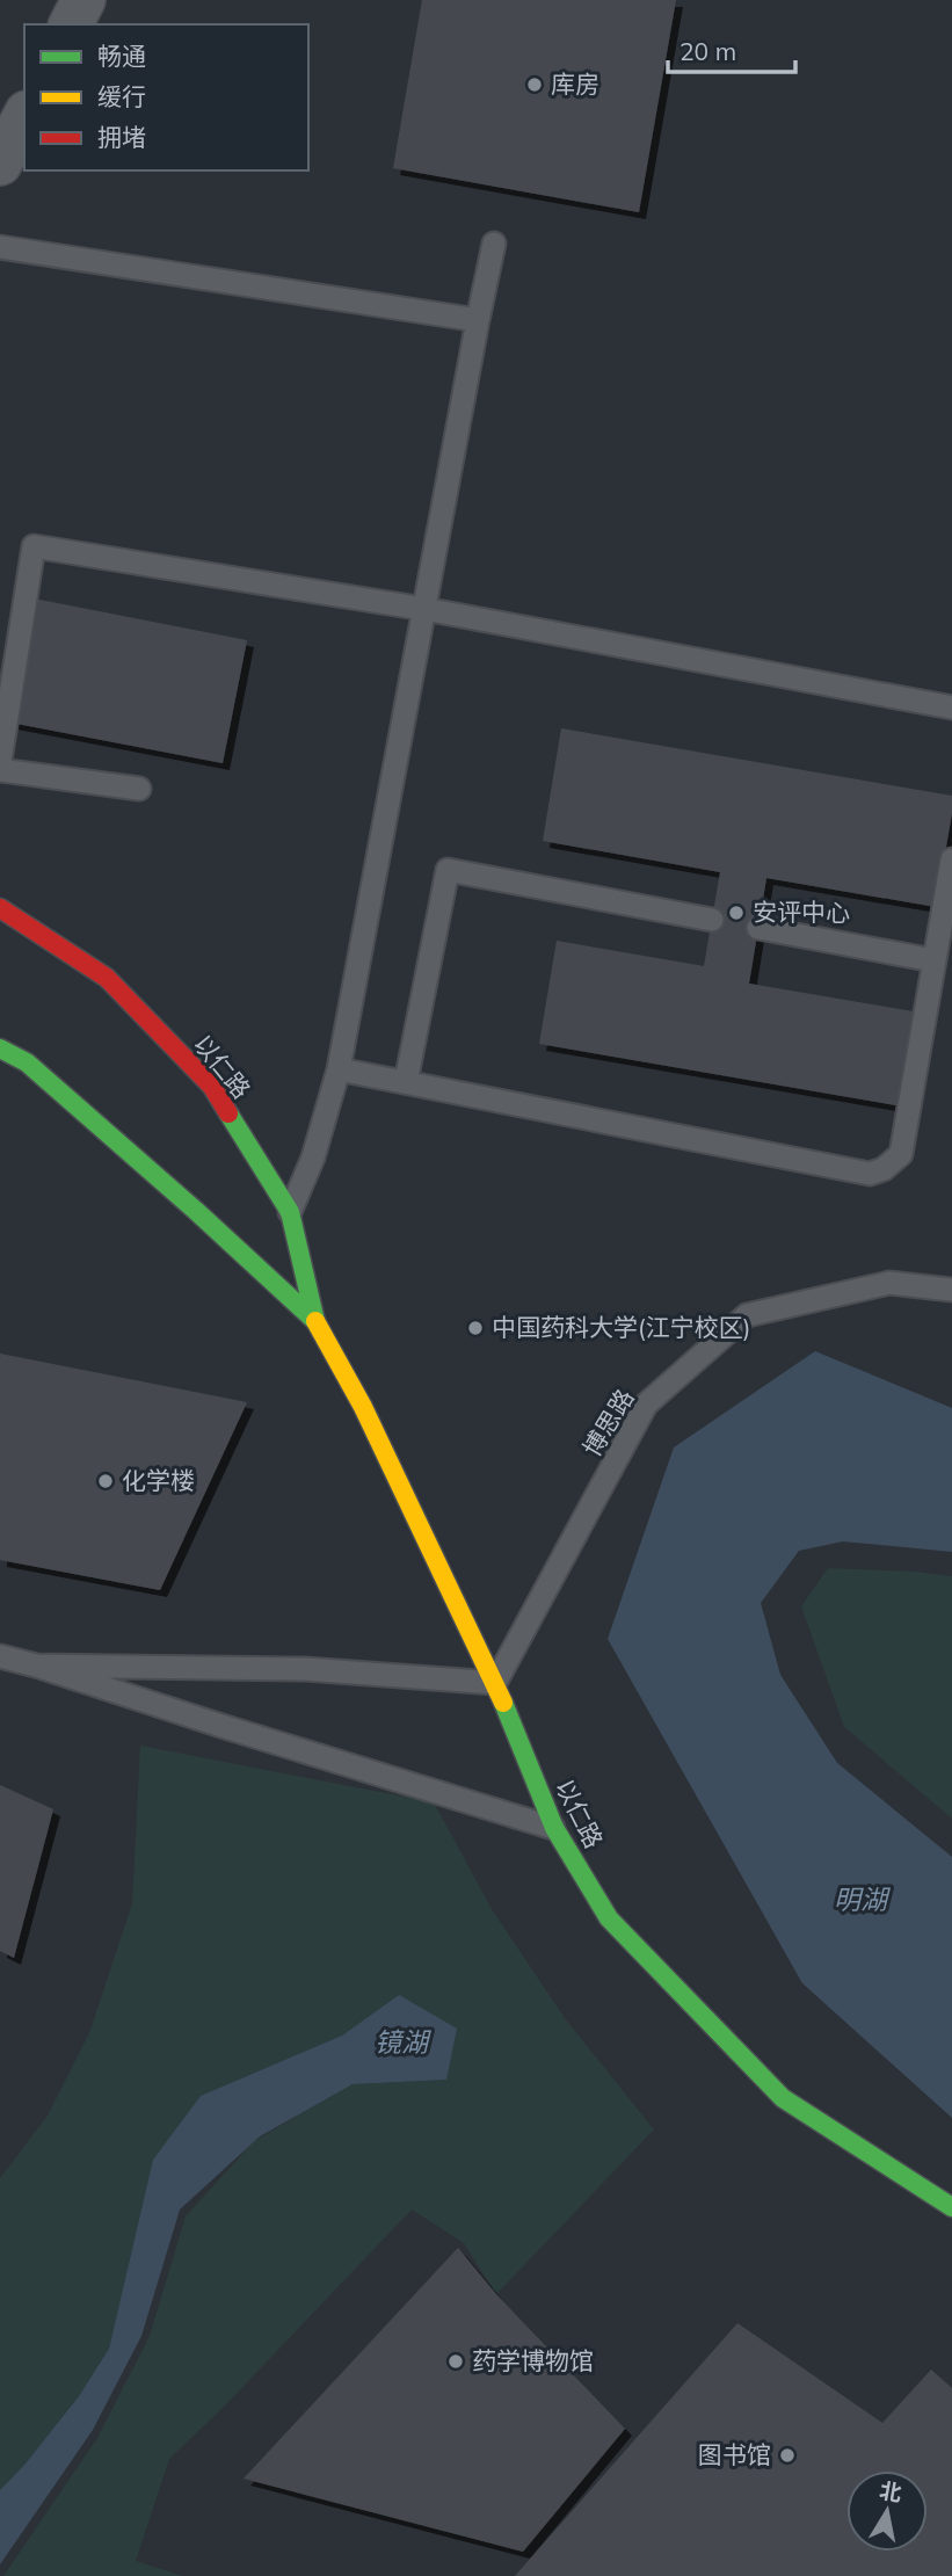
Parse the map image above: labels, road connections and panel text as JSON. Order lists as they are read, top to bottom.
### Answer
{
  "streets": {
    "street": ["以仁路"],
    "lane": ["博思路"]
  },
  "crossings": [
    ["以仁路", "博思路"]
  ],
  "water": ["明湖", "镜湖"],
  "places": [
    "库房",
    "安评中心",
    "中国药科大学(江宁校区)",
    "化学楼",
    "药学博物馆",
    "图书馆"
  ],
  "legend": ["畅通", "缓行", "拥堵"],
  "scale_bar": "20 m",
  "north": "top"
}
